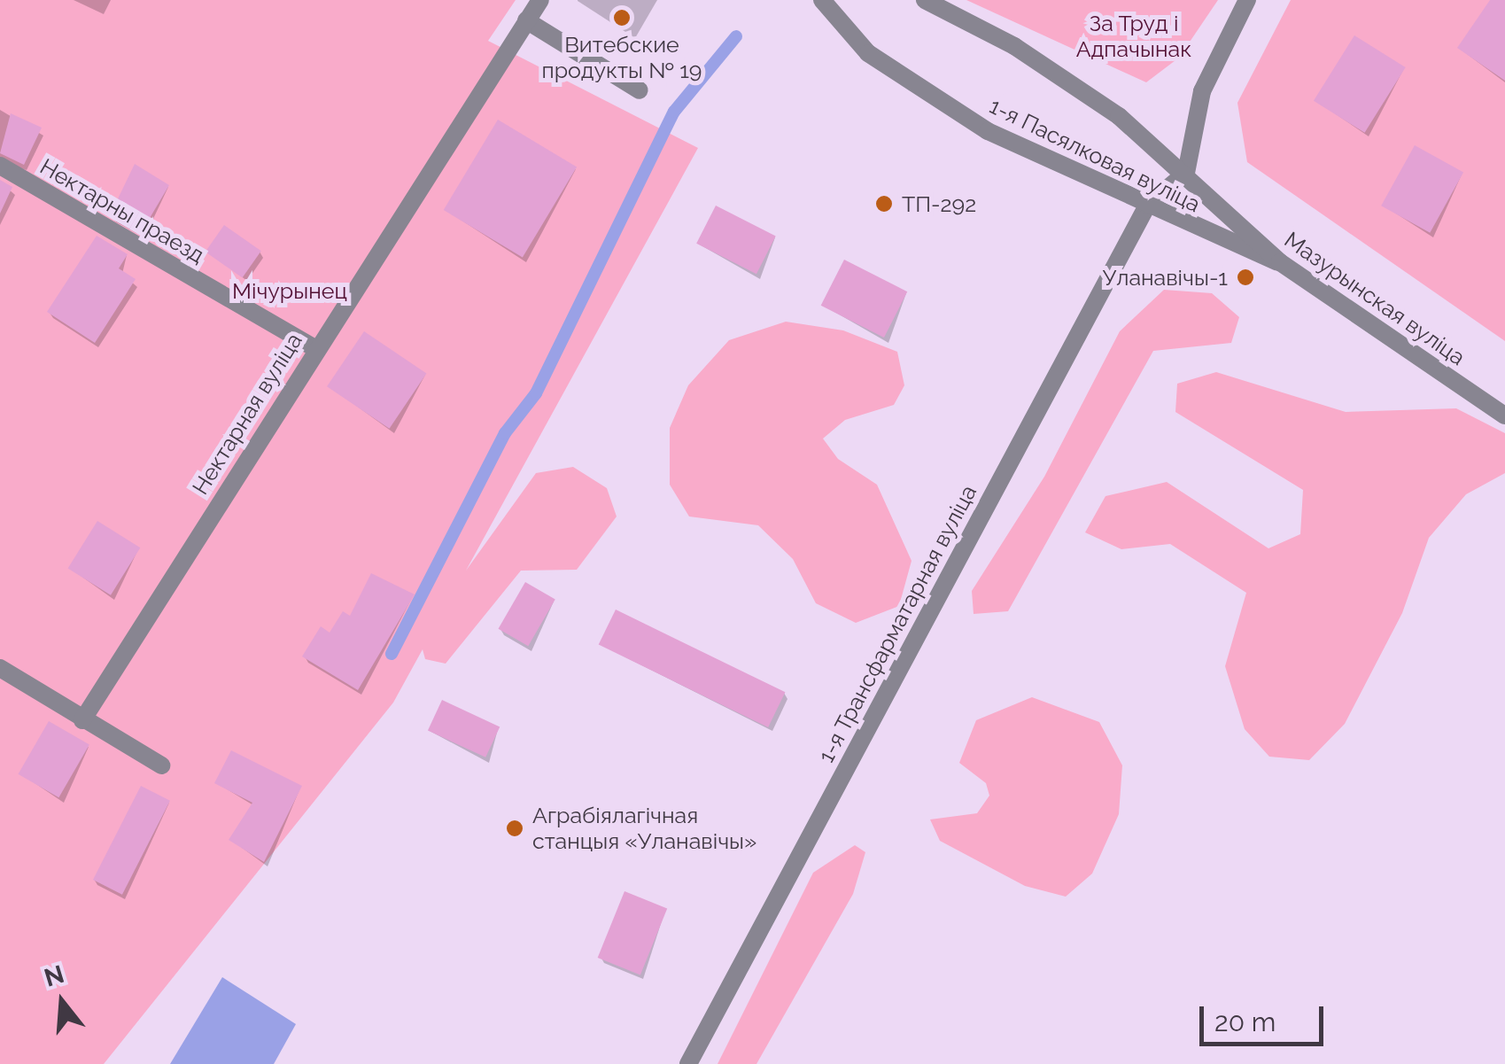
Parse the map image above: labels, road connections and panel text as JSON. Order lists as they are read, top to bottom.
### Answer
{
  "streets": {
    "street": [
      "1-я Пасялковая вуліца",
      "Нектарны праезд",
      "Мазурынская вуліца",
      "Нектарная вуліца",
      "1-я Трансфарматарная вуліца"
    ]
  },
  "crossings": [
    ["1-я Пасялковая вуліца", "Мазурынская вуліца"],
    ["1-я Пасялковая вуліца", "1-я Трансфарматарная вуліца"],
    ["Нектарны праезд", "Нектарная вуліца"]
  ],
  "parks": ["За Труд і Адпачынак", "Мічурынец"],
  "places": [
    "Витебские продукты № 19",
    "ТП-292",
    "Уланавічы-1",
    "Аграбіялагічная станцыя «Уланавічы»"
  ],
  "scale_bar": "20 m",
  "north": "top"
}
